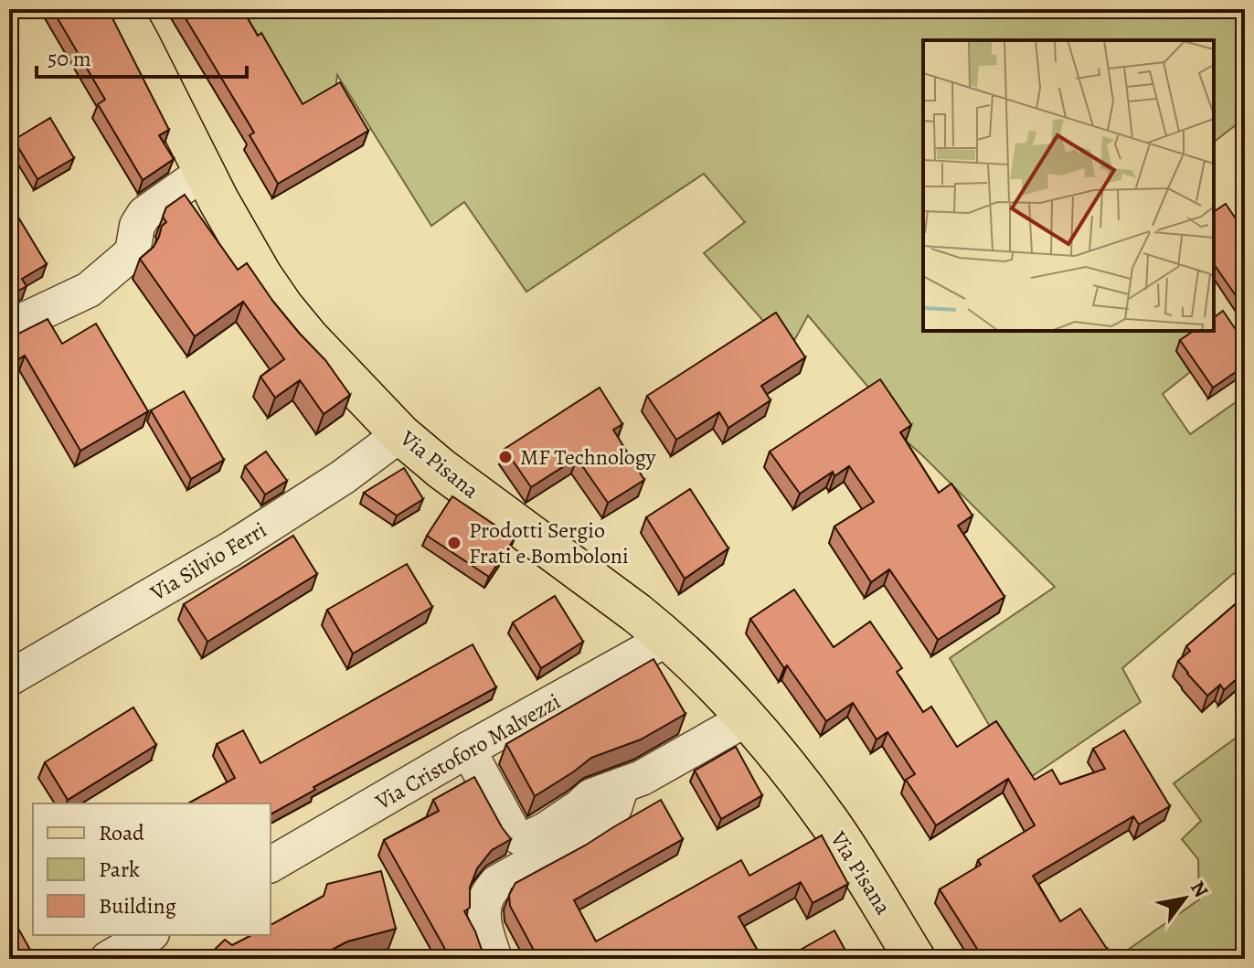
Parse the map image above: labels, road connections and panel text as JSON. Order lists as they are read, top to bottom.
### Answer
{
  "streets": {
    "main road": ["Via Pisana"],
    "street": ["Via Silvio Ferri", "Via Cristoforo Malvezzi"]
  },
  "crossings": [
    ["Via Pisana", "Via Silvio Ferri"],
    ["Via Pisana", "Via Cristoforo Malvezzi"]
  ],
  "places": ["MF Technology", "Prodotti Sergio Frati e Bomboloni"],
  "legend": ["Road", "Park", "Building"],
  "scale_bar": "50 m",
  "north": "top right"
}
